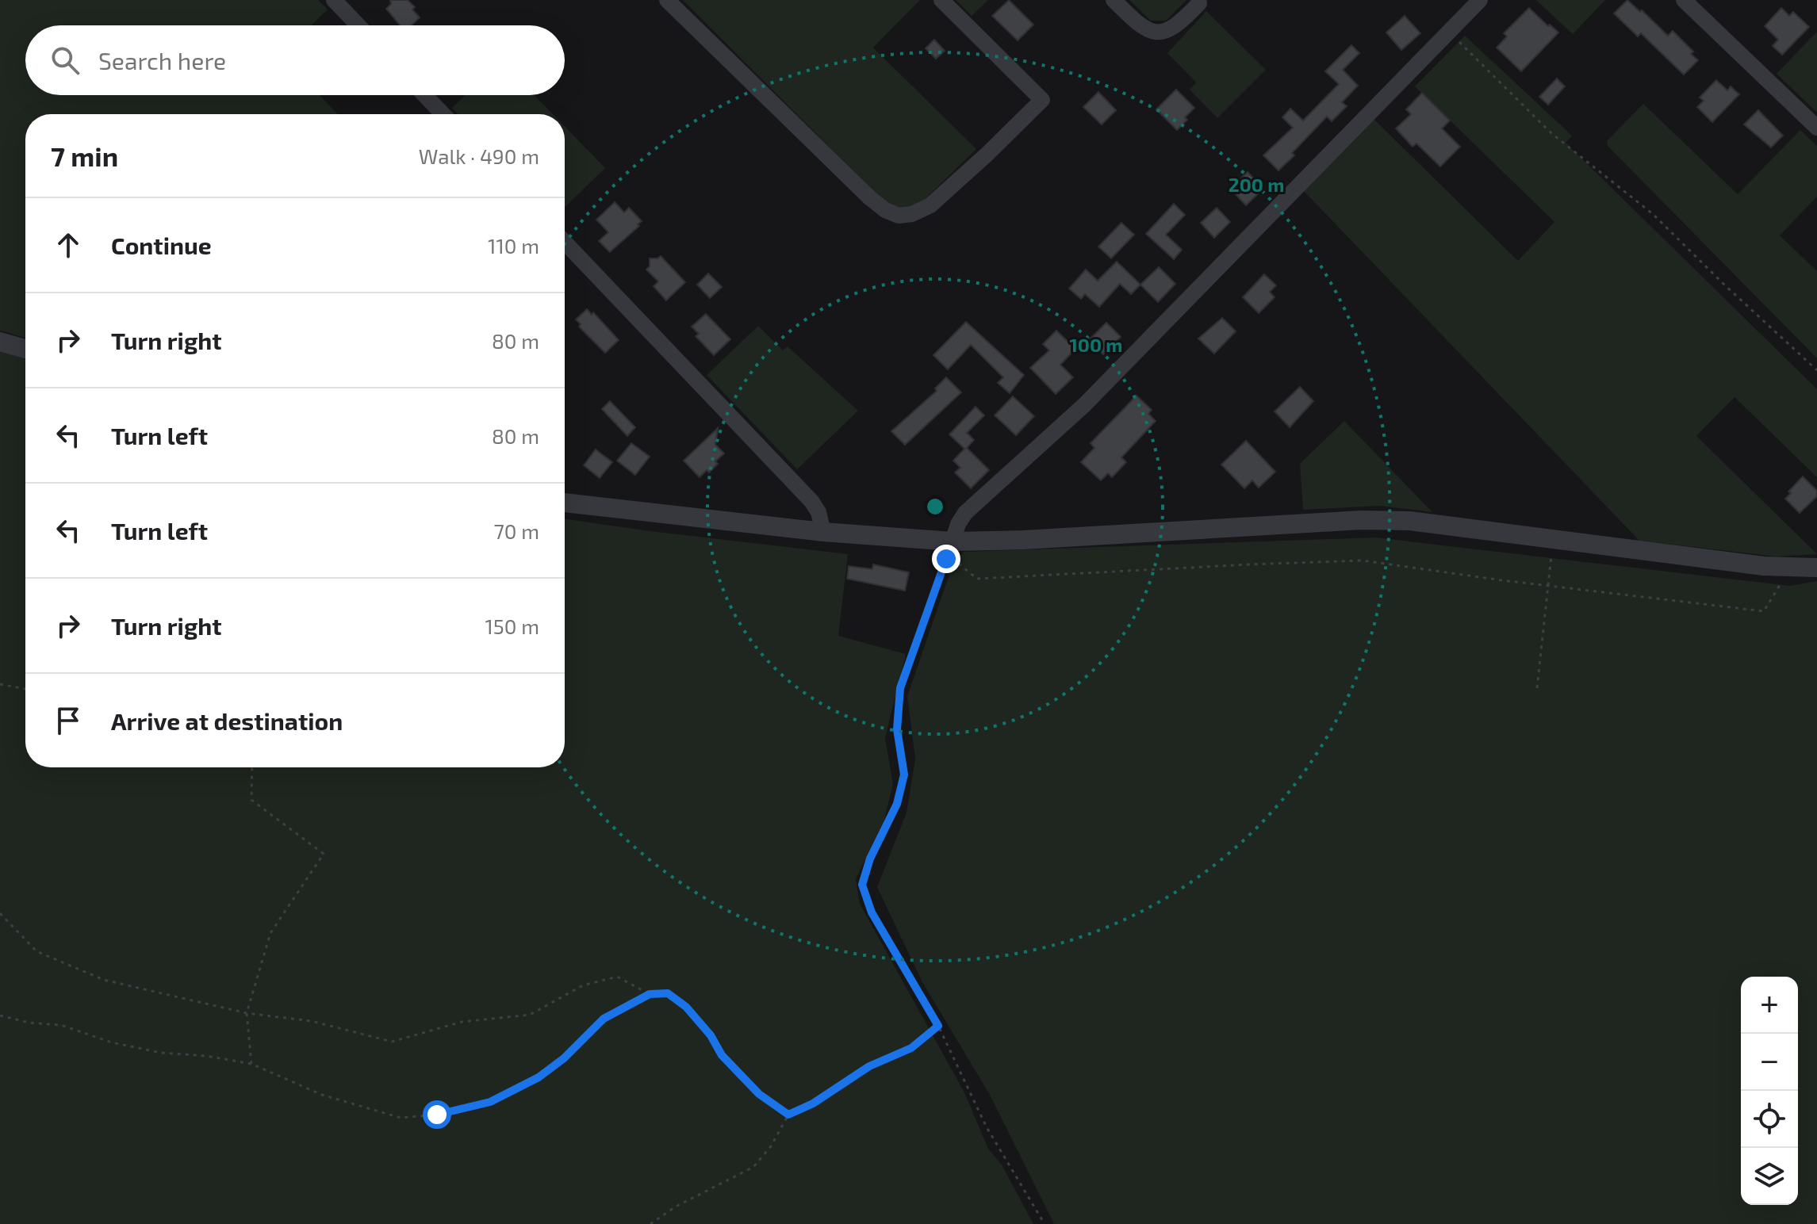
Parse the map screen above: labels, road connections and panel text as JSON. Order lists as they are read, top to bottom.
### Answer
{
  "page": {
    "search": "Search here",
    "heading": ["7 min", "Walk · 490 m"],
    "list": [
      ["Continue", "110 m"],
      ["Turn right", "80 m"],
      ["Turn left", "80 m"],
      ["Turn left", "70 m"],
      ["Turn right", "150 m"],
      "Arrive at destination"
    ],
    "map_buttons": ["+", "−"]
  },
  "rings": ["200 m", "100 m"]
}
